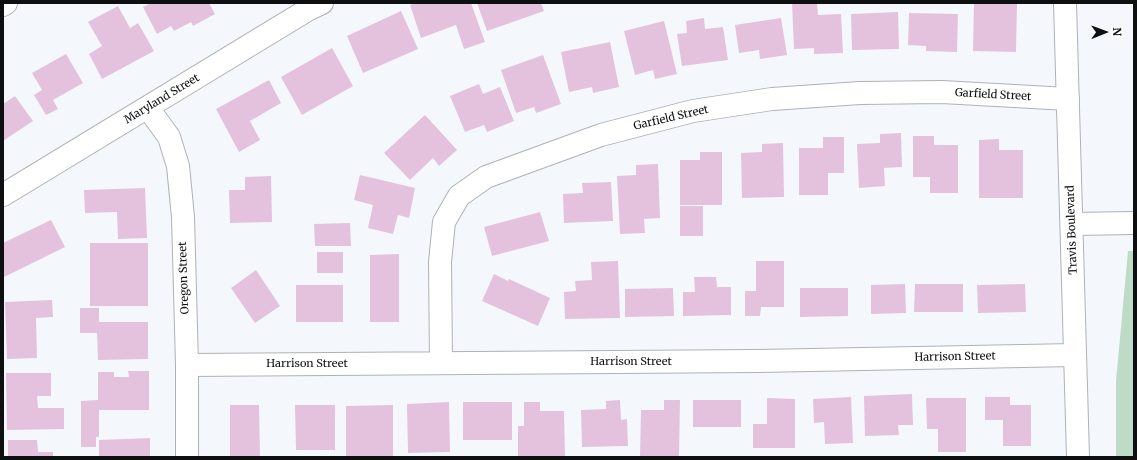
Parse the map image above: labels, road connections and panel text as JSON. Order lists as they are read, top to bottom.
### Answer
{
  "streets": {
    "street": [
      "Garfield Street",
      "Maryland Street",
      "Travis Boulevard",
      "Oregon Street",
      "Harrison Street"
    ]
  },
  "crossings": [
    ["Garfield Street", "Travis Boulevard"],
    ["Garfield Street", "Harrison Street"],
    ["Maryland Street", "Oregon Street"],
    ["Travis Boulevard", "Harrison Street"],
    ["Oregon Street", "Harrison Street"]
  ],
  "north": "right"
}
